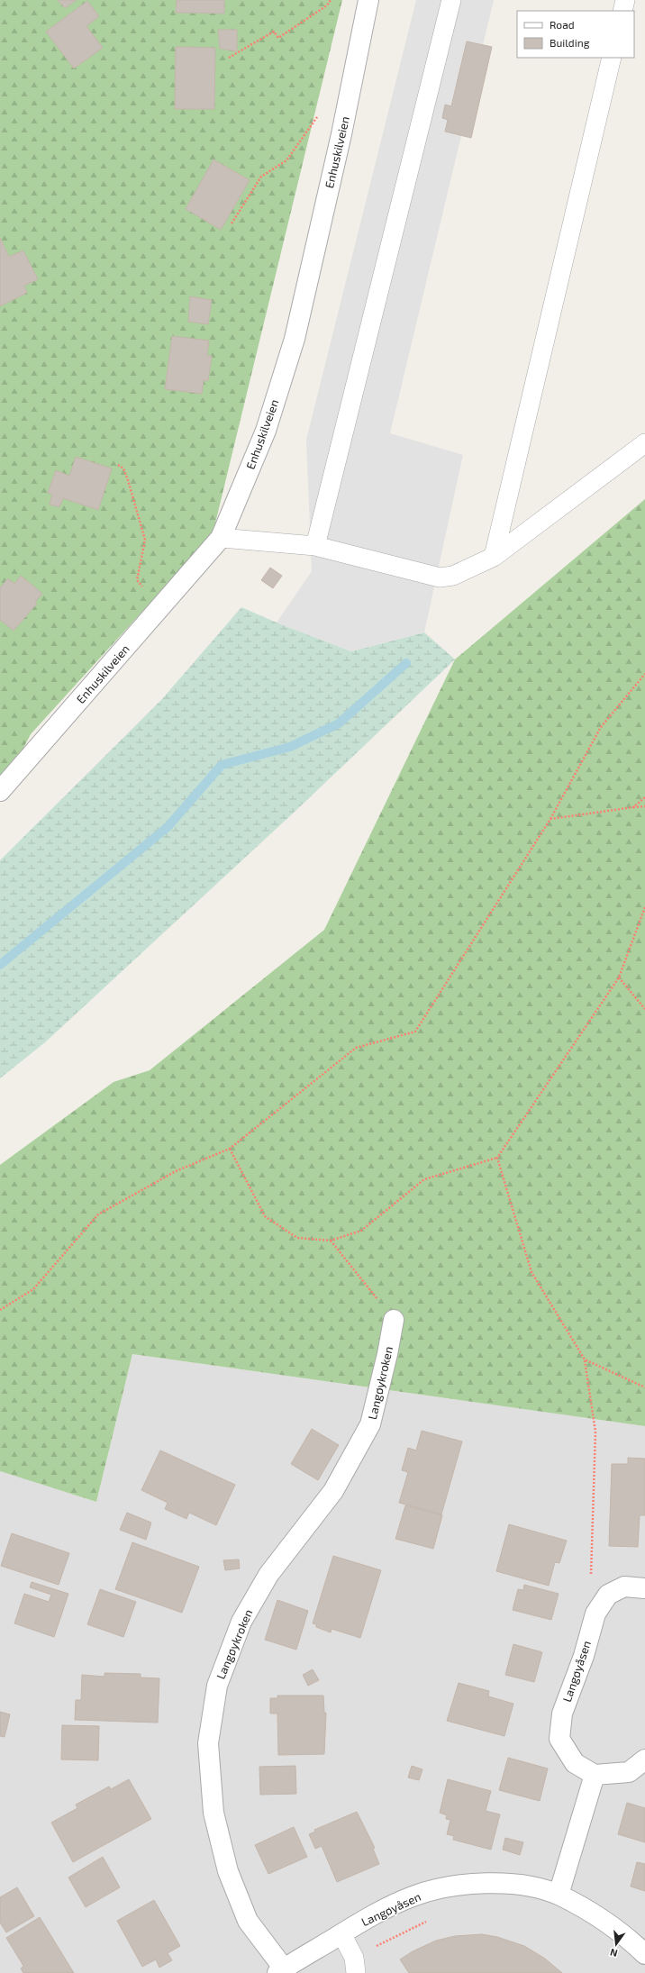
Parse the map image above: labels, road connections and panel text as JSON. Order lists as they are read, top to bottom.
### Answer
{
  "streets": {
    "street": ["Enhuskilveien", "Langøykroken", "Langøyåsen"]
  },
  "crossings": [
    ["Langøykroken", "Langøyåsen"]
  ],
  "legend": ["Road", "Building"],
  "north": "bottom"
}
